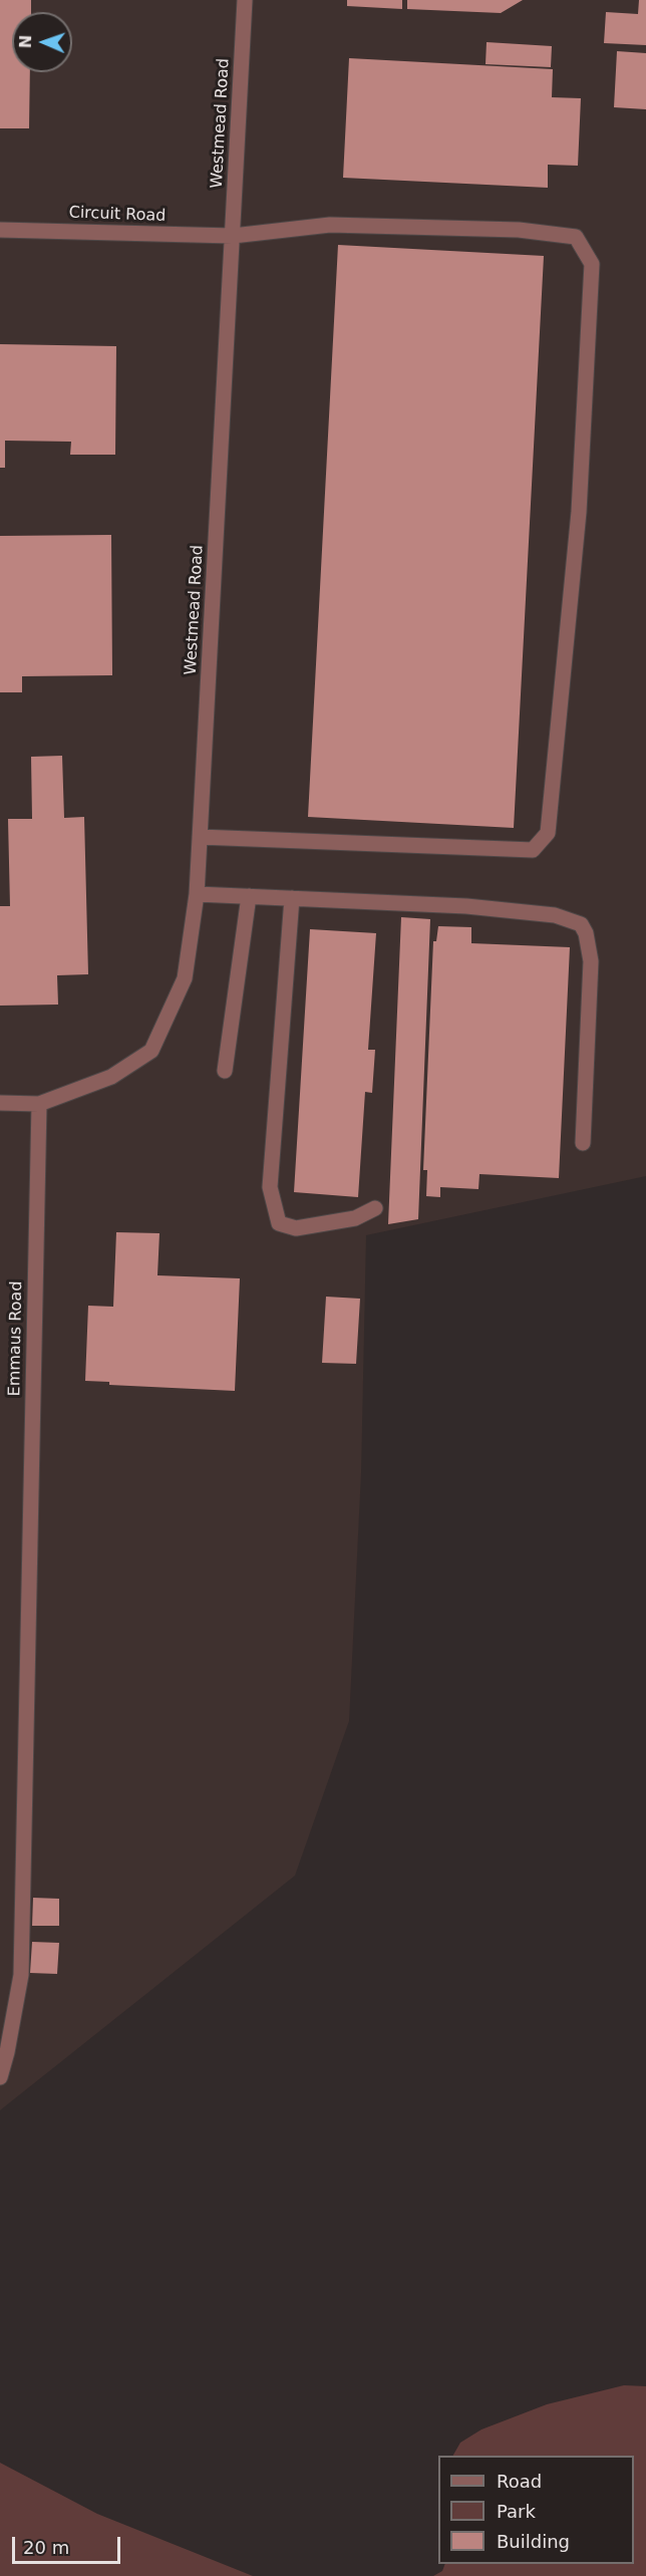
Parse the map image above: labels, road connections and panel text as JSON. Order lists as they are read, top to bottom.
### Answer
{
  "streets": {
    "street": ["Westmead Road", "Circuit Road", "Emmaus Road"]
  },
  "crossings": [
    ["Westmead Road", "Circuit Road"],
    ["Westmead Road", "Emmaus Road"]
  ],
  "legend": ["Road", "Park", "Building"],
  "scale_bar": "20 m",
  "north": "left"
}
